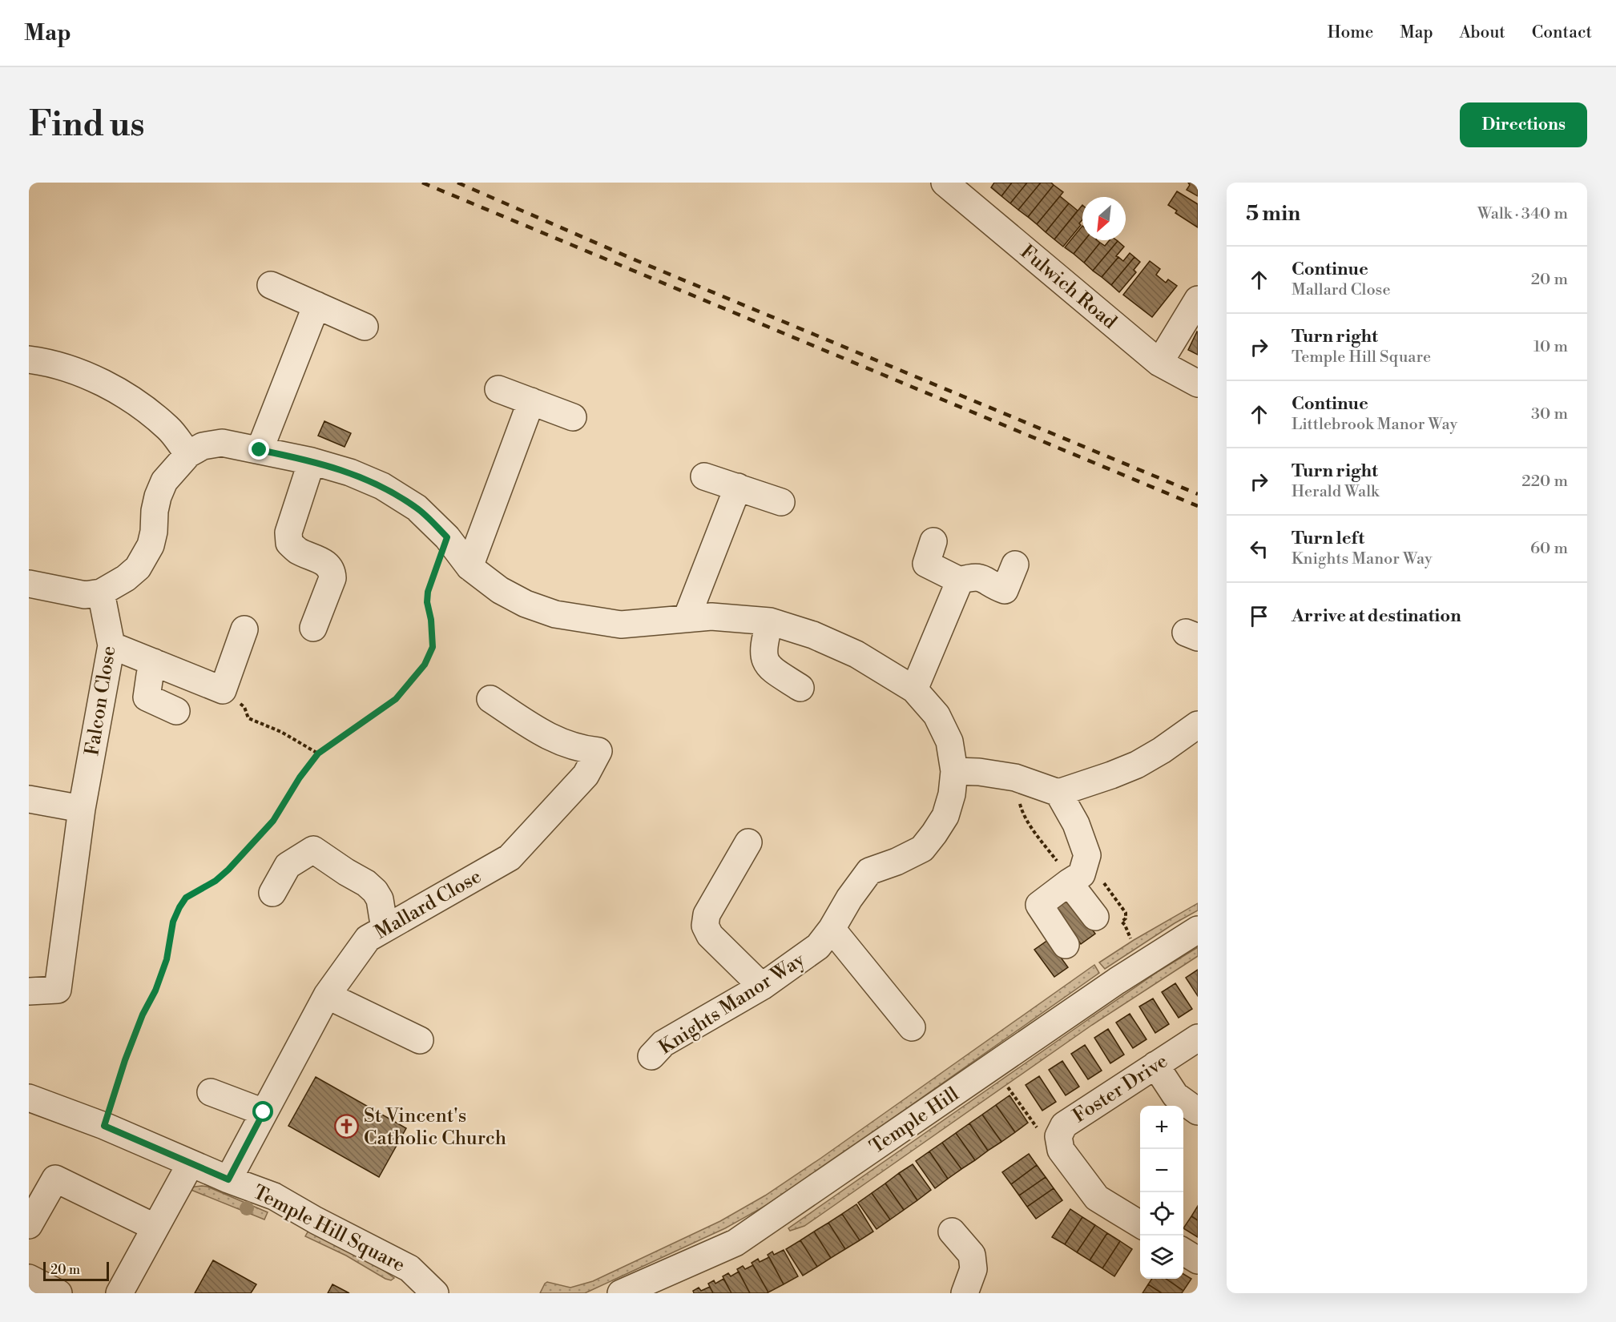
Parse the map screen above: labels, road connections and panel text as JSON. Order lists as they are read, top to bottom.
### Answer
{
  "streets": {
    "street": [
      "Fulwich Road",
      "Falcon Close",
      "Mallard Close",
      "Knights Manor Way",
      "Foster Drive",
      "Temple Hill",
      "Temple Hill Square"
    ]
  },
  "crossings": [
    ["Falcon Close", "Knights Manor Way"],
    ["Mallard Close", "Temple Hill Square"]
  ],
  "places": {
    "church": ["St Vincent's Catholic Church"]
  },
  "scale_bar": "20 m",
  "north": "bottom left",
  "page": {
    "header": "Map",
    "nav": [
      "Home",
      "Map",
      "About",
      "Contact"
    ],
    "buttons": "Directions",
    "title": "Find us",
    "heading": ["5 min", "Walk · 340 m"],
    "list": [
      ["Continue", "Mallard Close", "20 m"],
      ["Turn right", "Temple Hill Square", "10 m"],
      ["Continue", "Littlebrook Manor Way", "30 m"],
      ["Turn right", "Herald Walk", "220 m"],
      ["Turn left", "Knights Manor Way", "60 m"],
      "Arrive at destination"
    ],
    "map_buttons": ["+", "−"],
    "scale": "20 m"
  }
}
